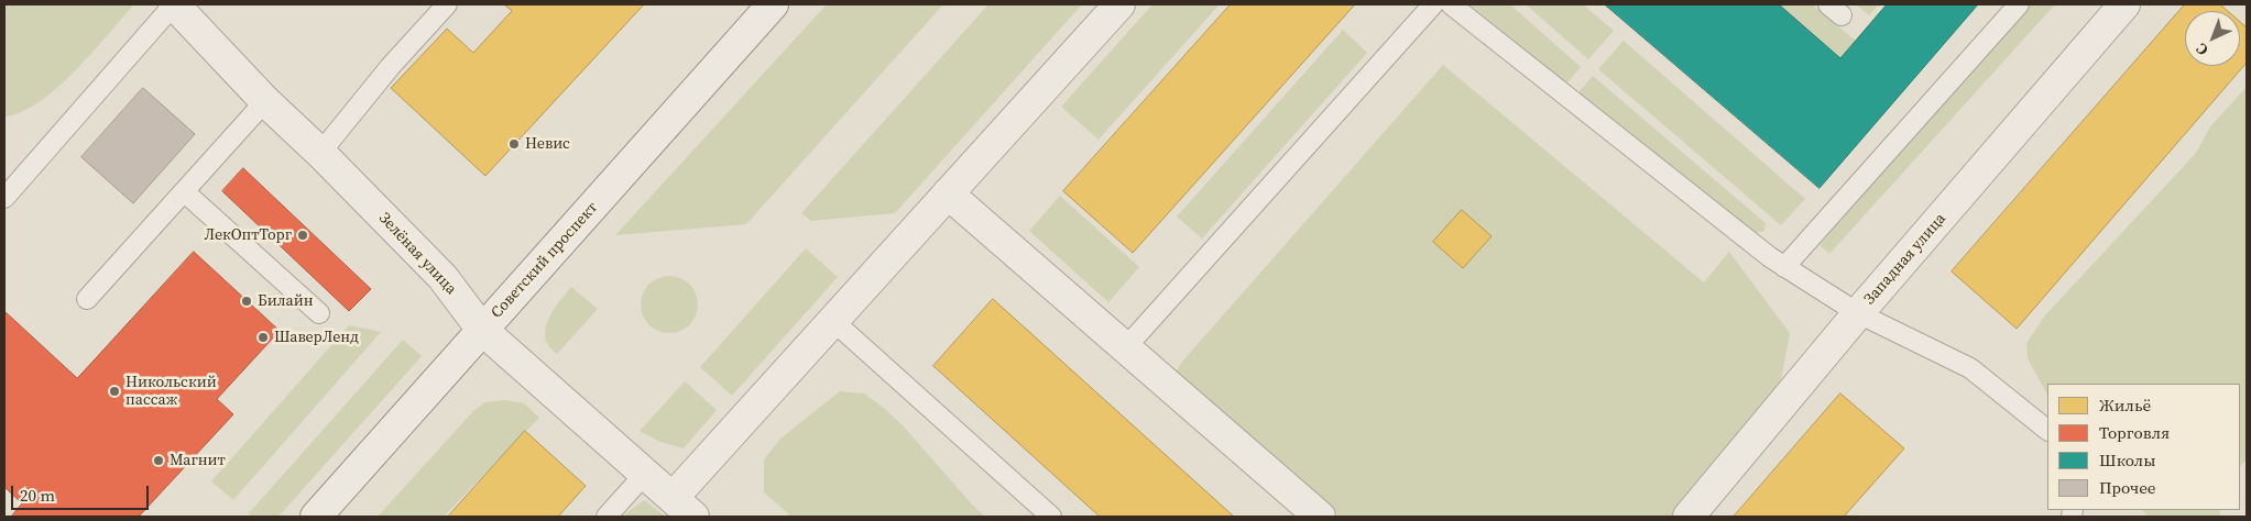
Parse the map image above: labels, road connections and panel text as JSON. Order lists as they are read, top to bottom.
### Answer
{
  "streets": {
    "street": ["Зелёная улица", "Западная улица", "Советский проспект"]
  },
  "crossings": [
    ["Зелёная улица", "Советский проспект"]
  ],
  "places": [
    "Невис",
    "ЛекОптТорг",
    "Билайн",
    "ШаверЛенд",
    "Никольский пассаж",
    "Магнит"
  ],
  "legend": [
    "Жильё",
    "Торговля",
    "Школы",
    "Прочее"
  ],
  "scale_bar": "20 m",
  "north": "bottom left"
}
